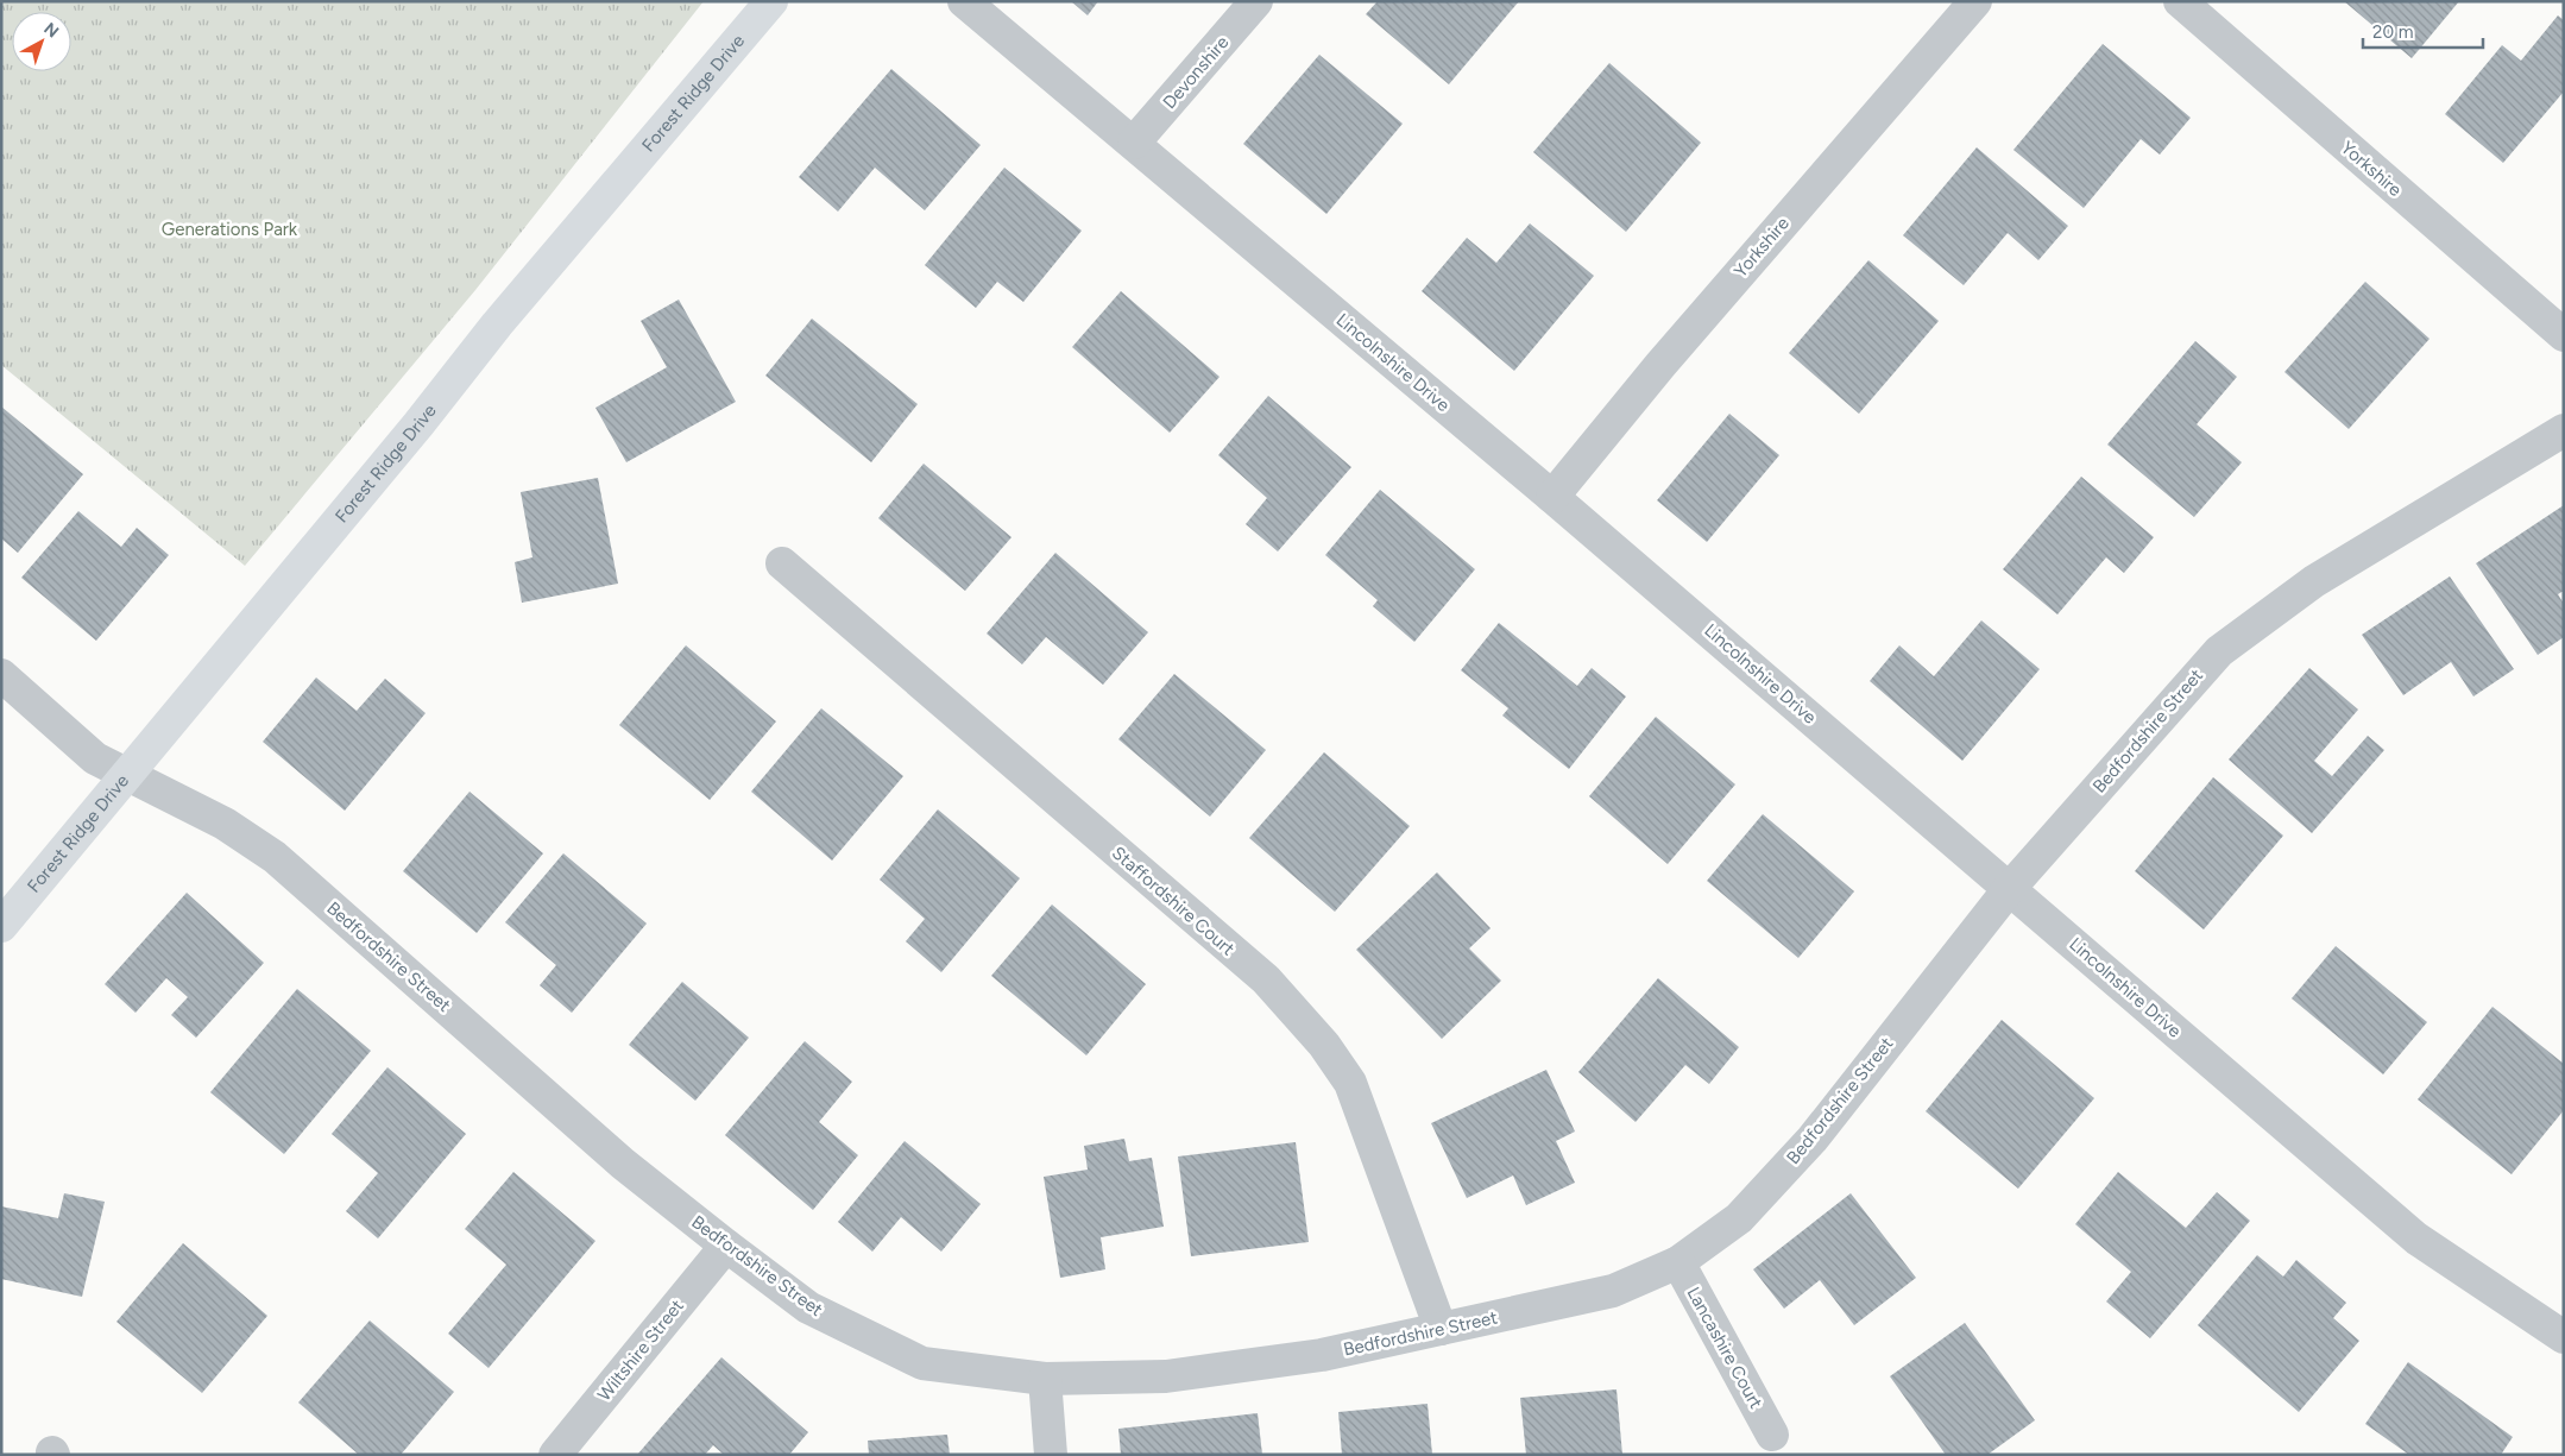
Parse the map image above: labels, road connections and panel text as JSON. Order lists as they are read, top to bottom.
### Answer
{
  "streets": {
    "main road": ["Forest Ridge Drive"],
    "street": [
      "Devonshire",
      "Yorkshire",
      "Lincolnshire Drive",
      "Bedfordshire Street",
      "Staffordshire Court",
      "Lancashire Court",
      "Wiltshire Street"
    ]
  },
  "crossings": [
    ["Devonshire", "Lincolnshire Drive"],
    ["Forest Ridge Drive", "Bedfordshire Street"],
    ["Yorkshire", "Lincolnshire Drive"],
    ["Lincolnshire Drive", "Bedfordshire Street"],
    ["Bedfordshire Street", "Staffordshire Court"],
    ["Bedfordshire Street", "Lancashire Court"],
    ["Bedfordshire Street", "Wiltshire Street"]
  ],
  "parks": ["Generations Park"],
  "scale_bar": "20 m",
  "north": "top right"
}
